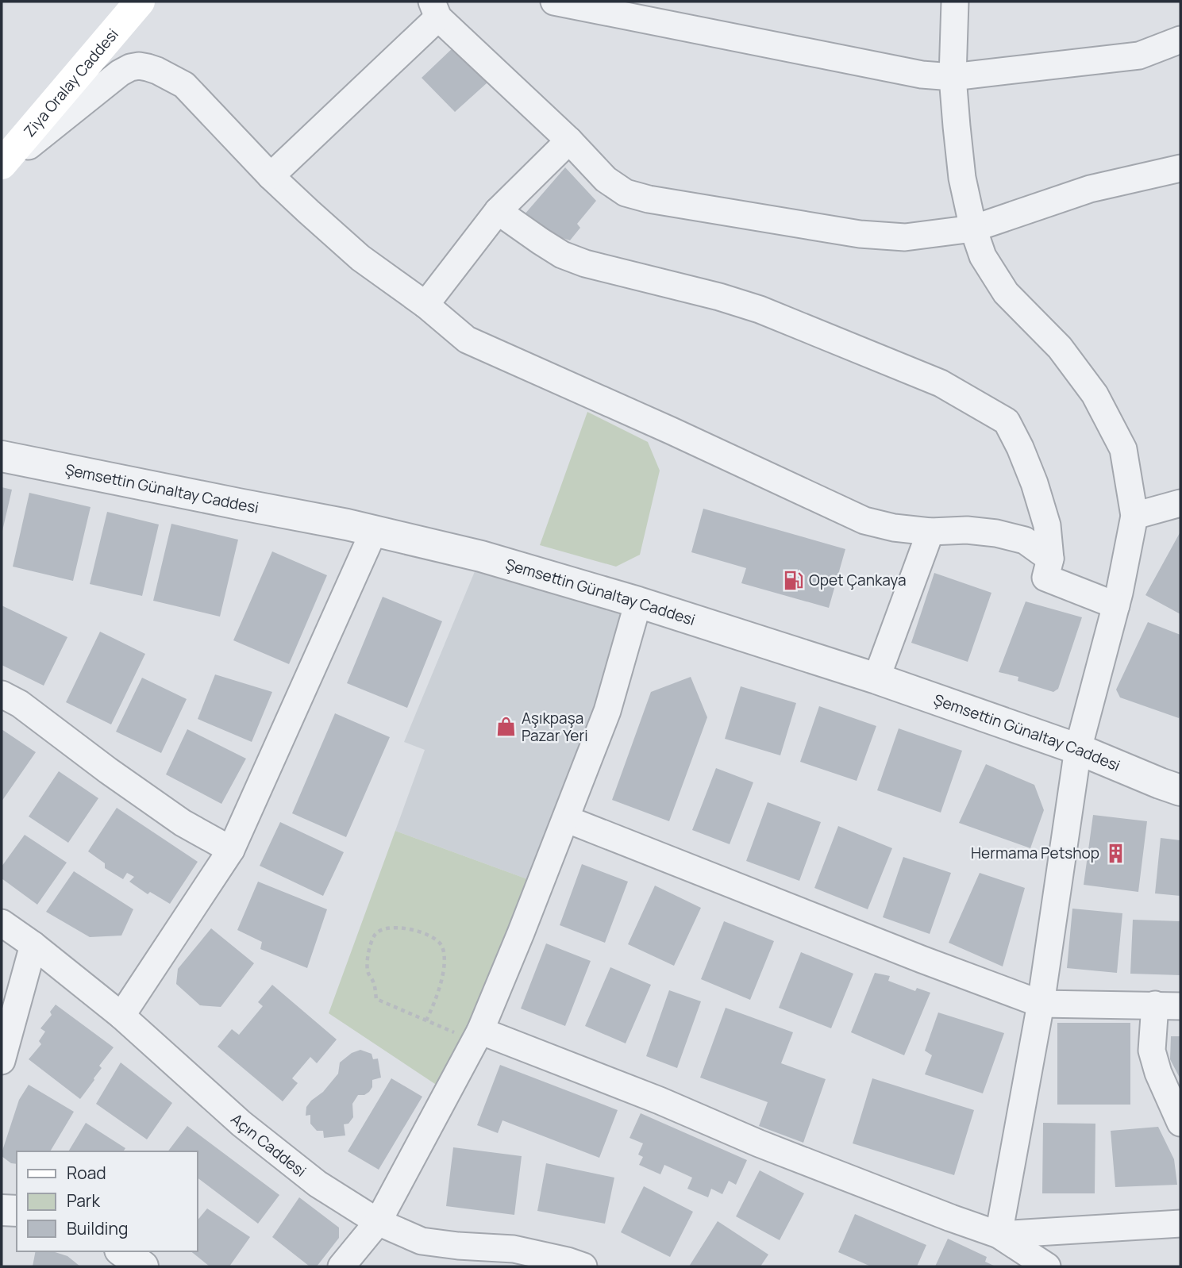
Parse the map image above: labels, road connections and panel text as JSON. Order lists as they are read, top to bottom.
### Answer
{
  "streets": {
    "main road": ["Ziya Oralay Caddesi"],
    "street": ["Şemsettin Günaltay Caddesi", "Açın Caddesi"]
  },
  "places": {
    "fuel station": ["Opet Çankaya"],
    "shop": ["Aşıkpaşa Pazar Yeri"],
    "building": ["Hermama Petshop"]
  },
  "legend": ["Road", "Park", "Building"]
}
